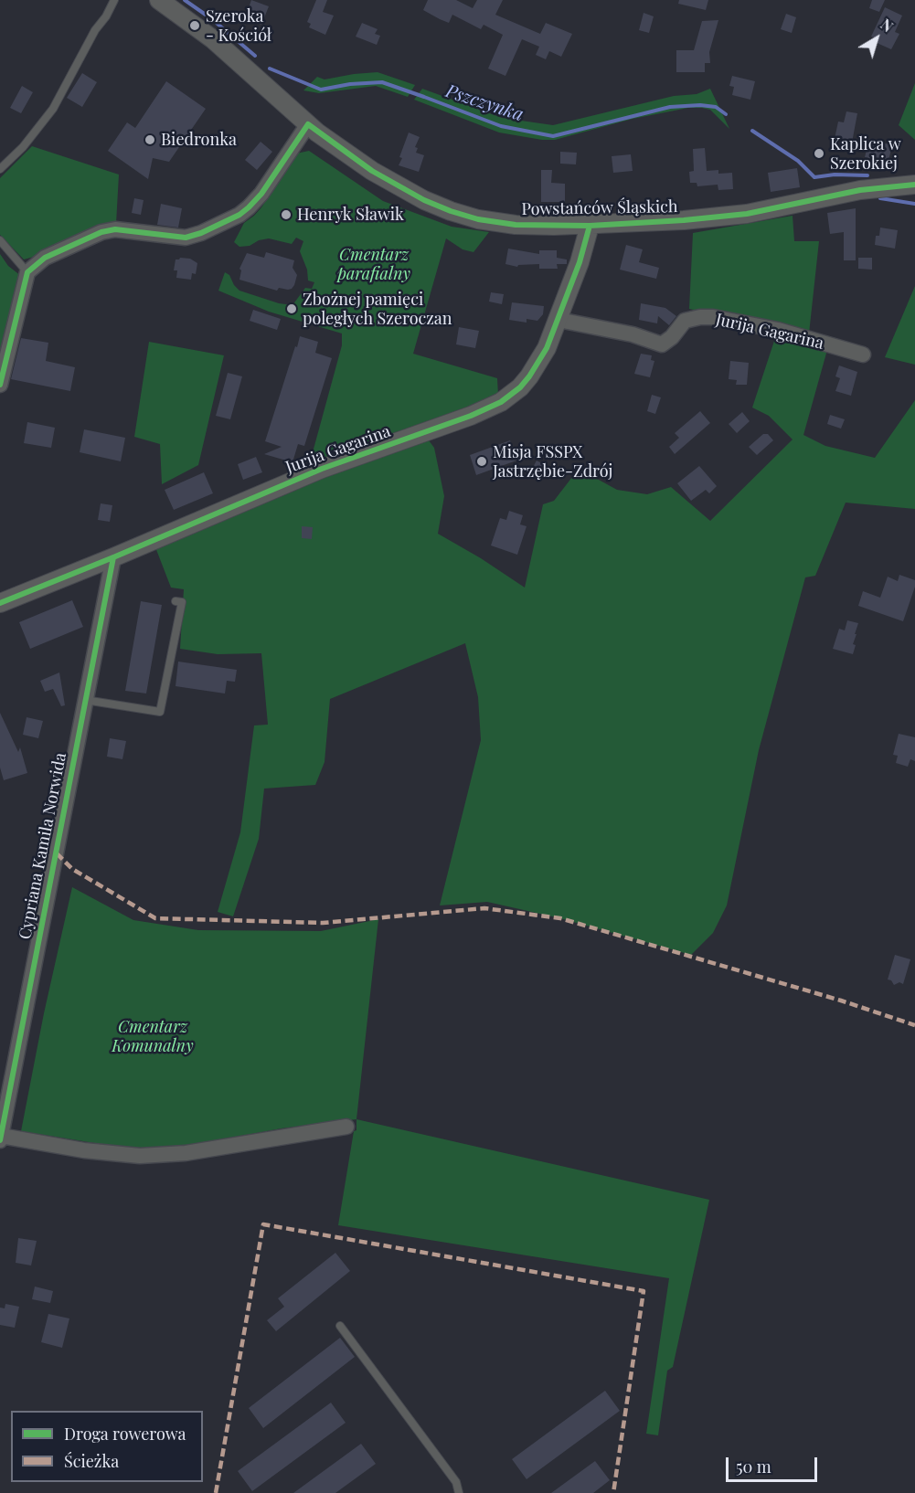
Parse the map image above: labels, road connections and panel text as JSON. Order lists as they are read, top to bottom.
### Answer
{
  "streets": {
    "street": ["Powstańców Śląskich", "Jurija Gagarina", "Cypriana Kamila Norwida"]
  },
  "crossings": [
    ["Powstańców Śląskich", "Jurija Gagarina"],
    ["Jurija Gagarina", "Cypriana Kamila Norwida"]
  ],
  "water": ["Pszczynka"],
  "parks": ["Cmentarz parafialny", "Cmentarz Komunalny"],
  "places": [
    "Szeroka - Kościół",
    "Biedronka",
    "Kaplica w Szerokiej",
    "Henryk Sławik",
    "Zbożnej pamięci poległych Szeroczan",
    "Misja FSSPX Jastrzębie-Zdrój"
  ],
  "legend": ["Droga rowerowa", "Ścieżka"],
  "scale_bar": "50 m",
  "north": "top right"
}
